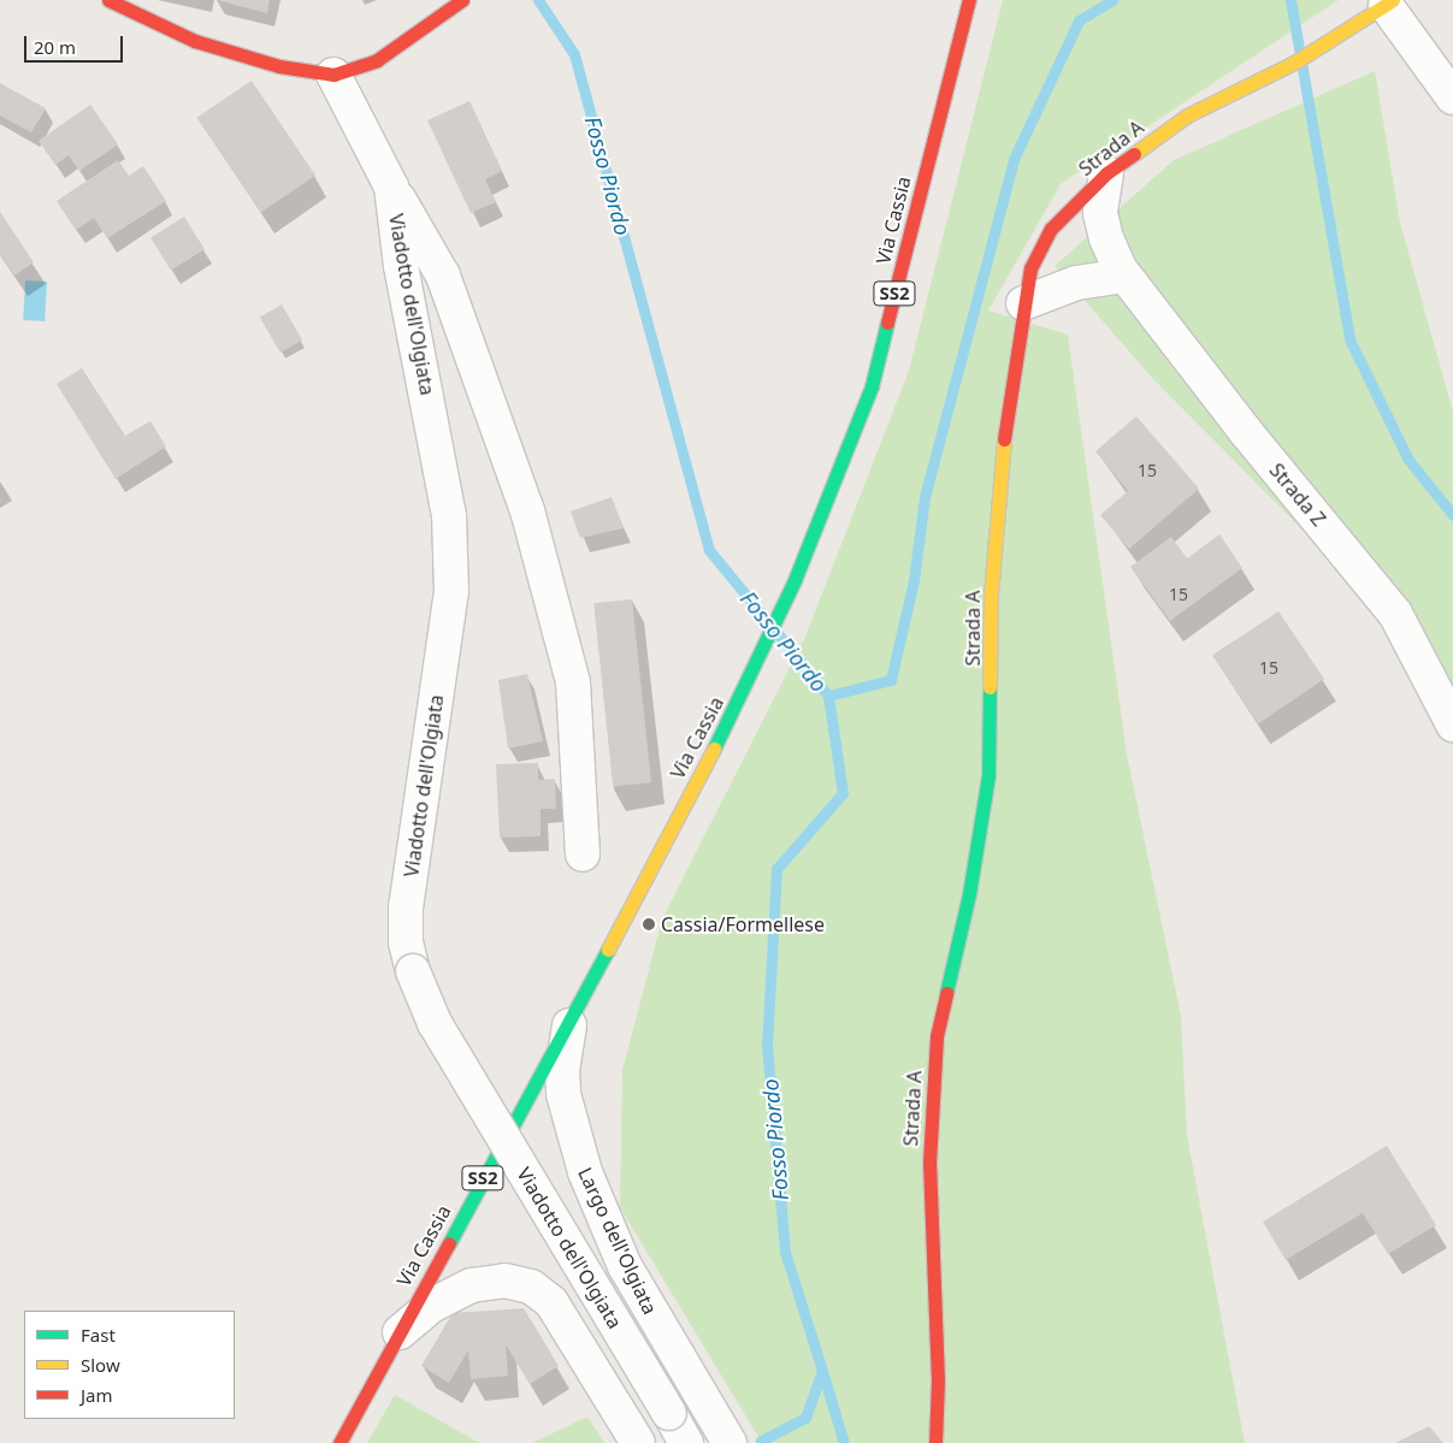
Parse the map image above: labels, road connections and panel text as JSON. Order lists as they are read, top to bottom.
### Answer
{
  "streets": {
    "street": [
      "Strada A",
      "Via Cassia",
      "SS2",
      "Viadotto dell'Olgiata",
      "Strada Z",
      "Largo dell'Olgiata"
    ]
  },
  "crossings": [
    ["Strada A", "Strada Z"],
    ["Via Cassia", "Largo dell'Olgiata"]
  ],
  "water": ["Fosso Piordo"],
  "places": ["Cassia/Formellese"],
  "house_numbers": ["15", "15", "15"],
  "legend": ["Fast", "Slow", "Jam"],
  "scale_bar": "20 m"
}
